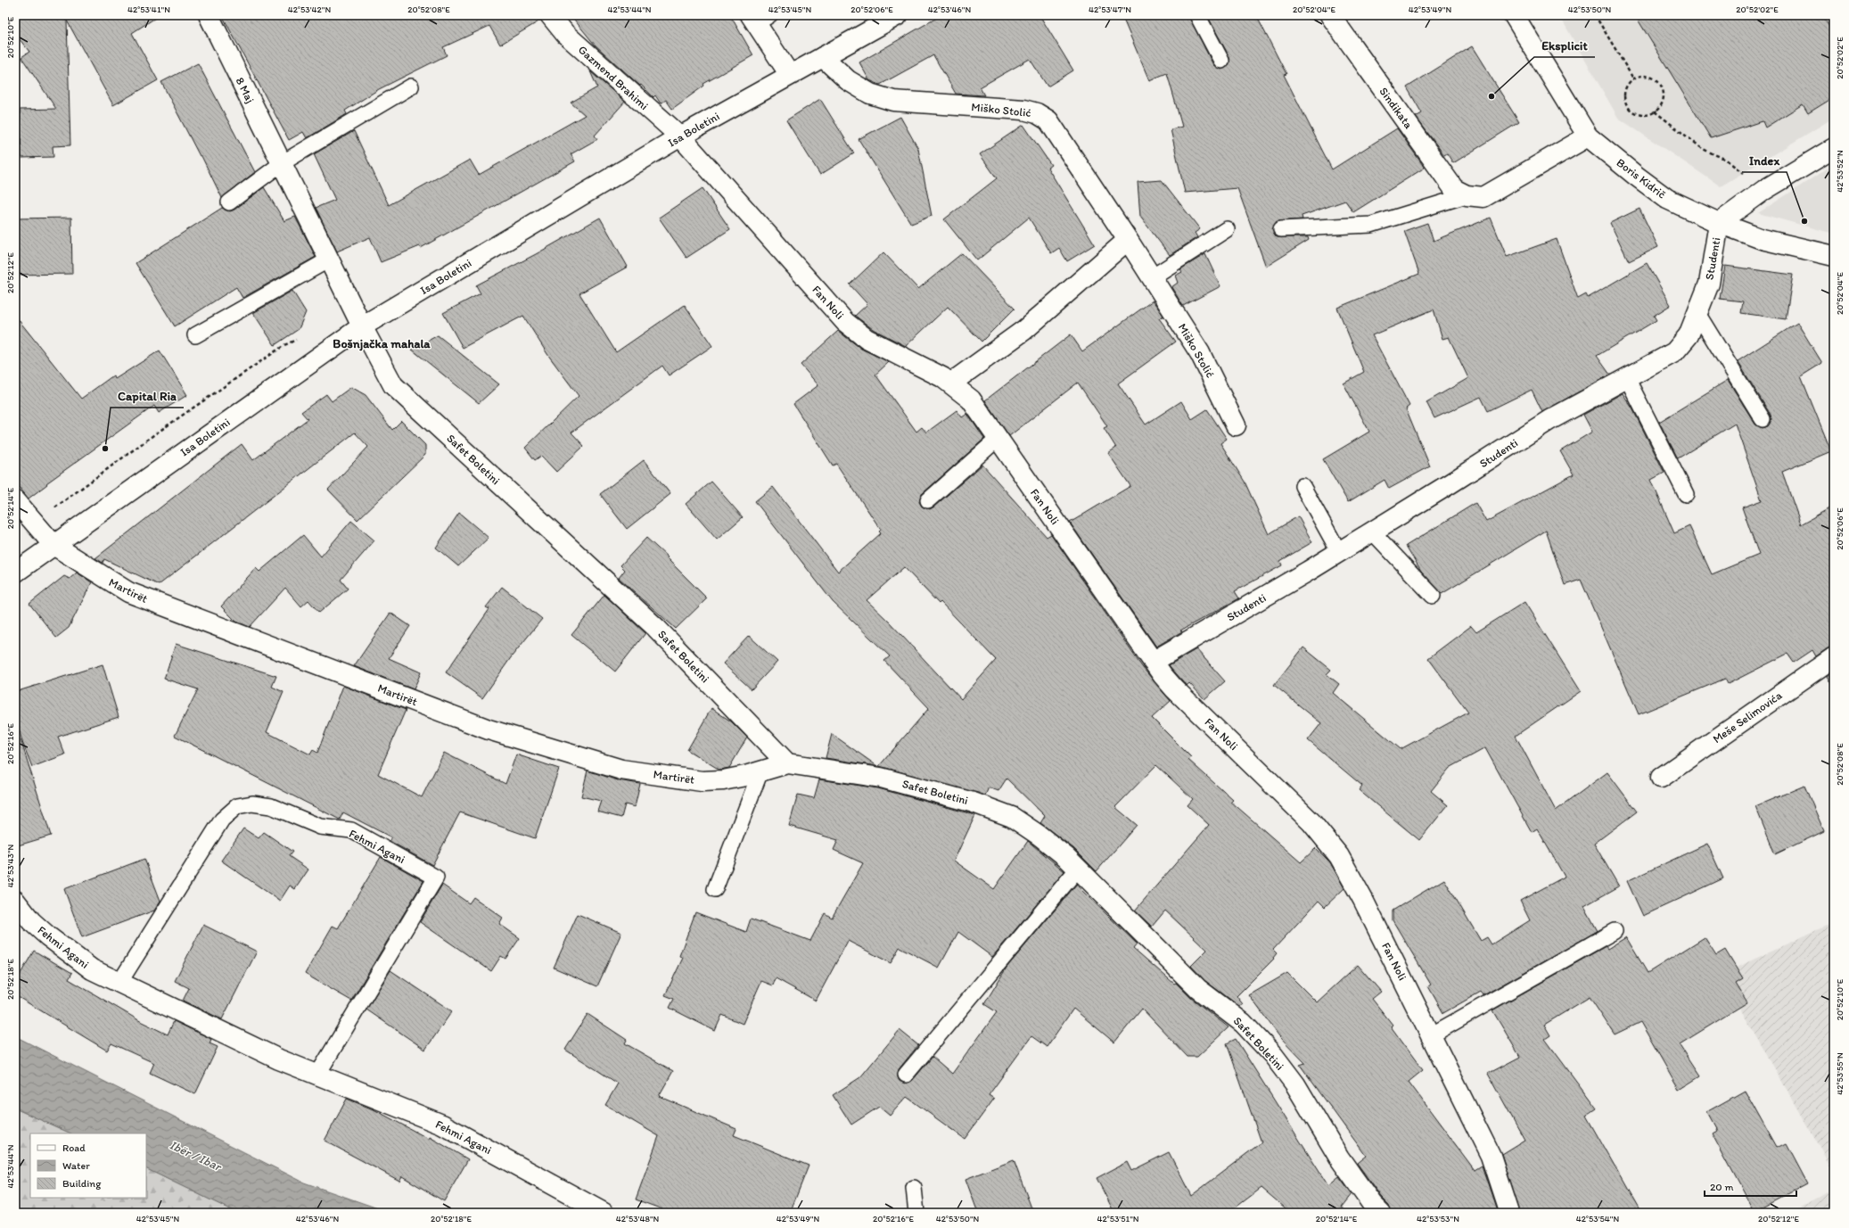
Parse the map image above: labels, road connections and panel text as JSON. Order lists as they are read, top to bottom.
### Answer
{
  "streets": {
    "street": [
      "Gazmend Brahimi",
      "8 Maj",
      "Sindikata",
      "Miško Stolić",
      "Isa Boletini",
      "Boris Kidrič",
      "Studenti",
      "Fan Noli",
      "Safet Boletini",
      "Martirët",
      "Meše Selimovića",
      "Fehmi Agani"
    ]
  },
  "crossings": [
    ["Gazmend Brahimi", "Isa Boletini"],
    ["Gazmend Brahimi", "Fan Noli"],
    ["8 Maj", "Isa Boletini"],
    ["8 Maj", "Safet Boletini"],
    ["Sindikata", "Boris Kidrič"],
    ["Miško Stolić", "Isa Boletini"],
    ["Isa Boletini", "Fan Noli"],
    ["Isa Boletini", "Safet Boletini"],
    ["Isa Boletini", "Martirët"],
    ["Boris Kidrič", "Studenti"],
    ["Studenti", "Fan Noli"],
    ["Safet Boletini", "Martirët"]
  ],
  "districts": ["Bošnjačka mahala"],
  "water": ["Ibër / Ibar"],
  "places": ["Eksplicit", "Index", "Capital Ria"],
  "legend": ["Road", "Water", "Building"],
  "scale_bar": "20 m",
  "coordinates": [
    "42°53'41\"N",
    "42°53'42\"N",
    "20°52'08\"E",
    "42°53'44\"N",
    "42°53'45\"N",
    "20°52'06\"E",
    "42°53'46\"N",
    "42°53'47\"N",
    "20°52'04\"E",
    "42°53'49\"N",
    "42°53'50\"N",
    "20°52'02\"E",
    "20°52'10\"E",
    "42°53'52\"N",
    "20°52'12\"E",
    "20°52'14\"E",
    "20°52'16\"E",
    "42°53'43\"N",
    "20°52'18\"E",
    "42°53'55\"N",
    "42°53'48\"N",
    "42°53'51\"N",
    "42°53'53\"N",
    "42°53'54\"N"
  ]
}
